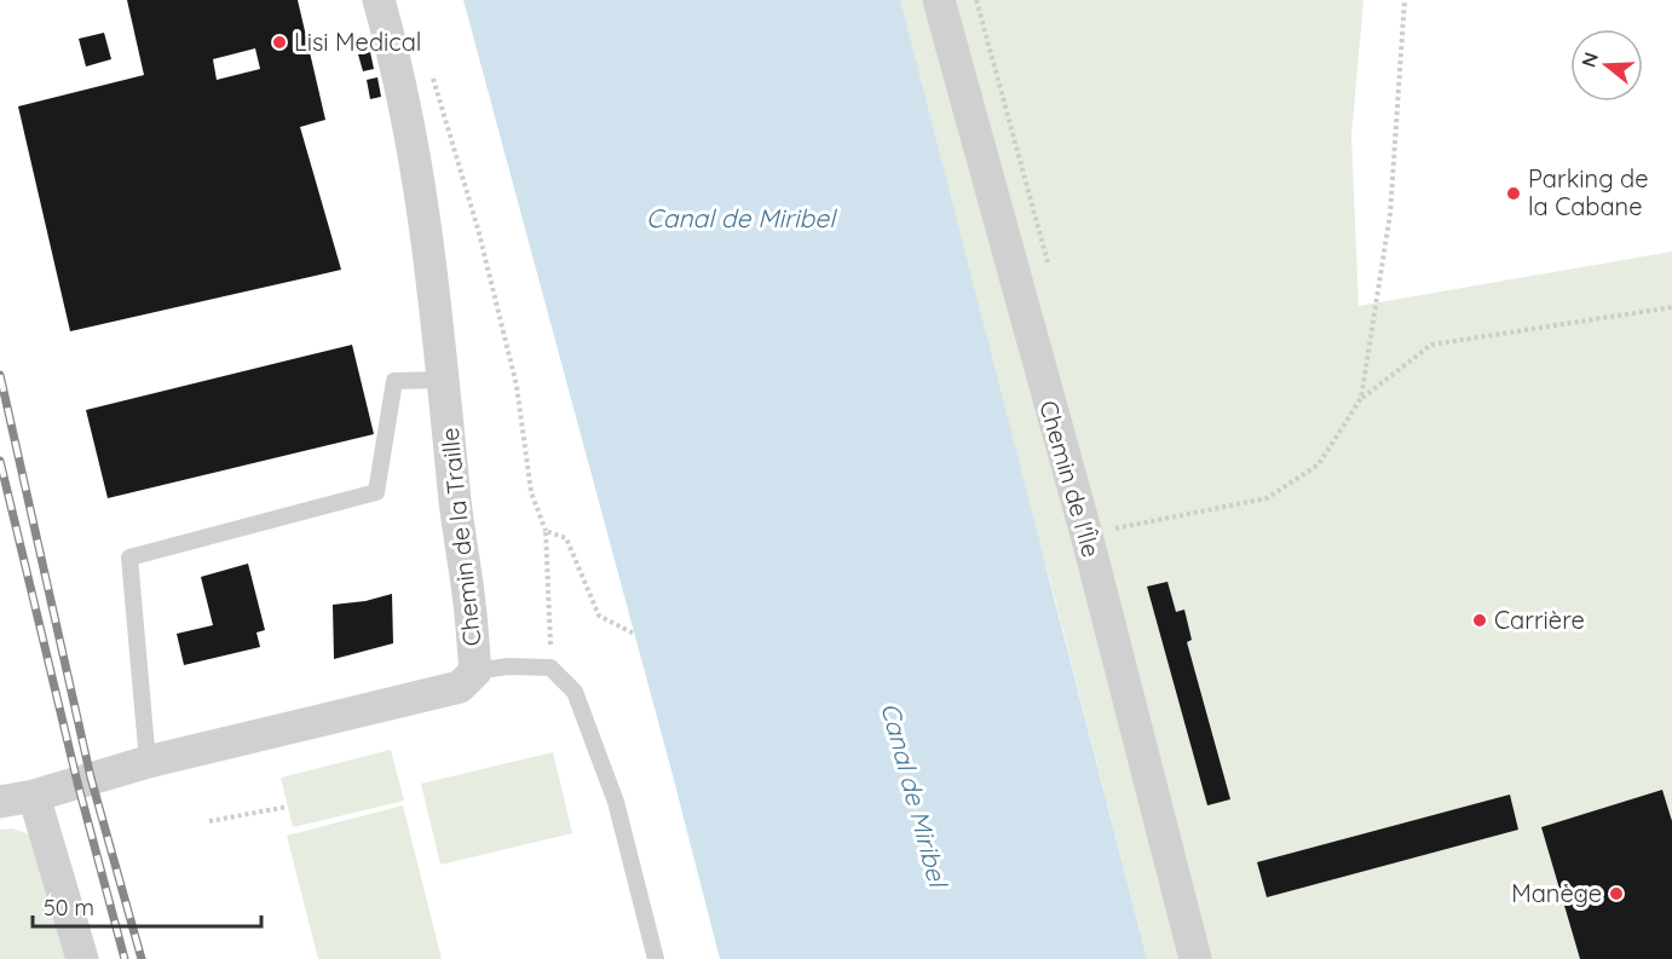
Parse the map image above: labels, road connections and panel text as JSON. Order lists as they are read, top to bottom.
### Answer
{
  "streets": {
    "street": ["Chemin de l'Île", "Chemin de la Traille"]
  },
  "water": ["Canal de Miribel"],
  "places": [
    "Lisi Medical",
    "Parking de la Cabane",
    "Carrière",
    "Manège"
  ],
  "scale_bar": "50 m",
  "north": "left"
}
